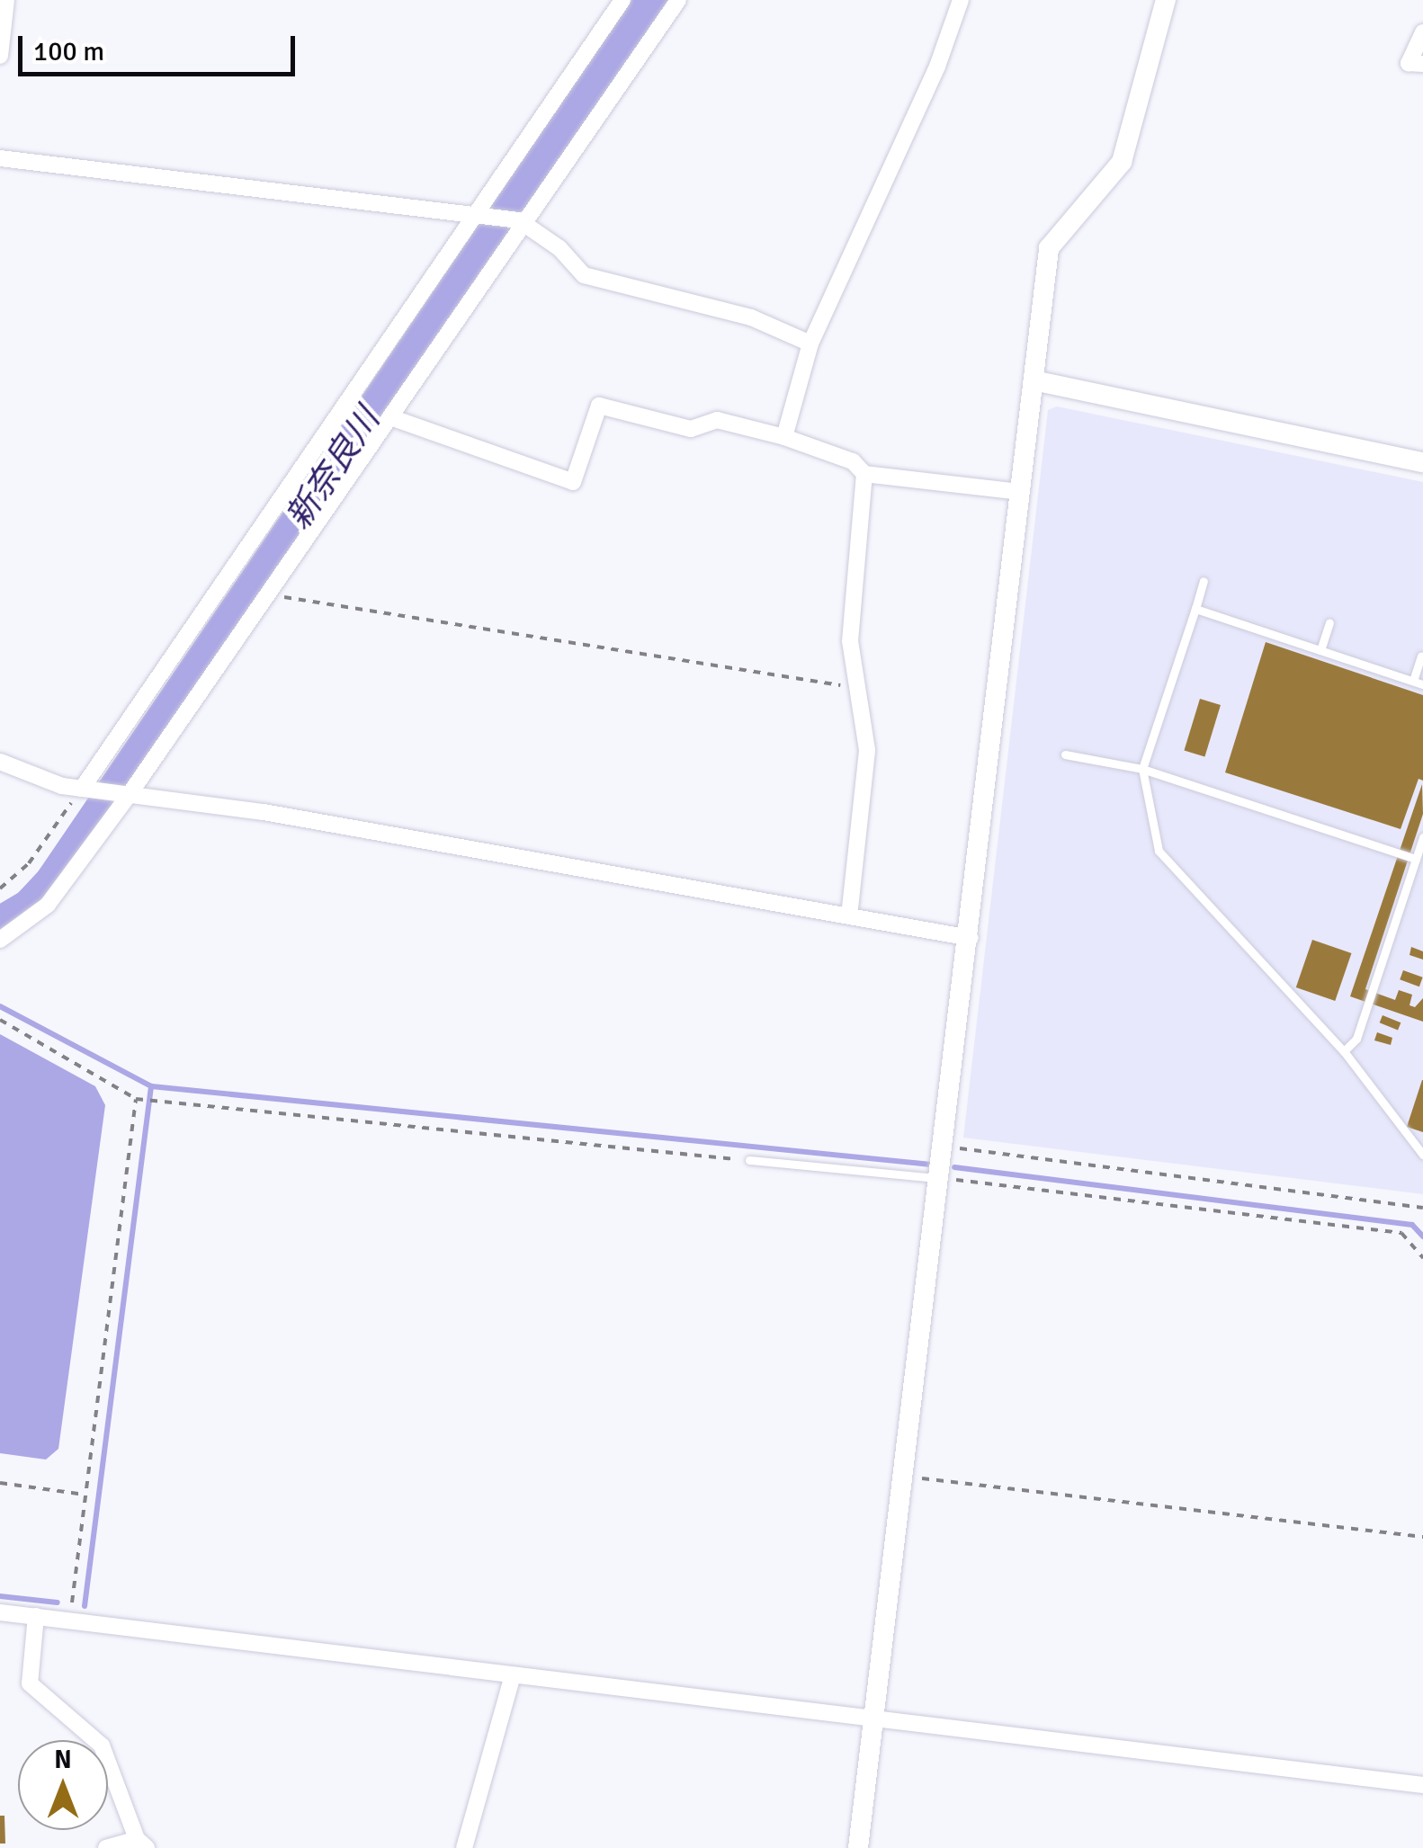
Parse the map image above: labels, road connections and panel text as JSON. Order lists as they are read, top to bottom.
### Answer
{
  "water": ["新奈良川"],
  "scale_bar": "100 m",
  "north": "top"
}
